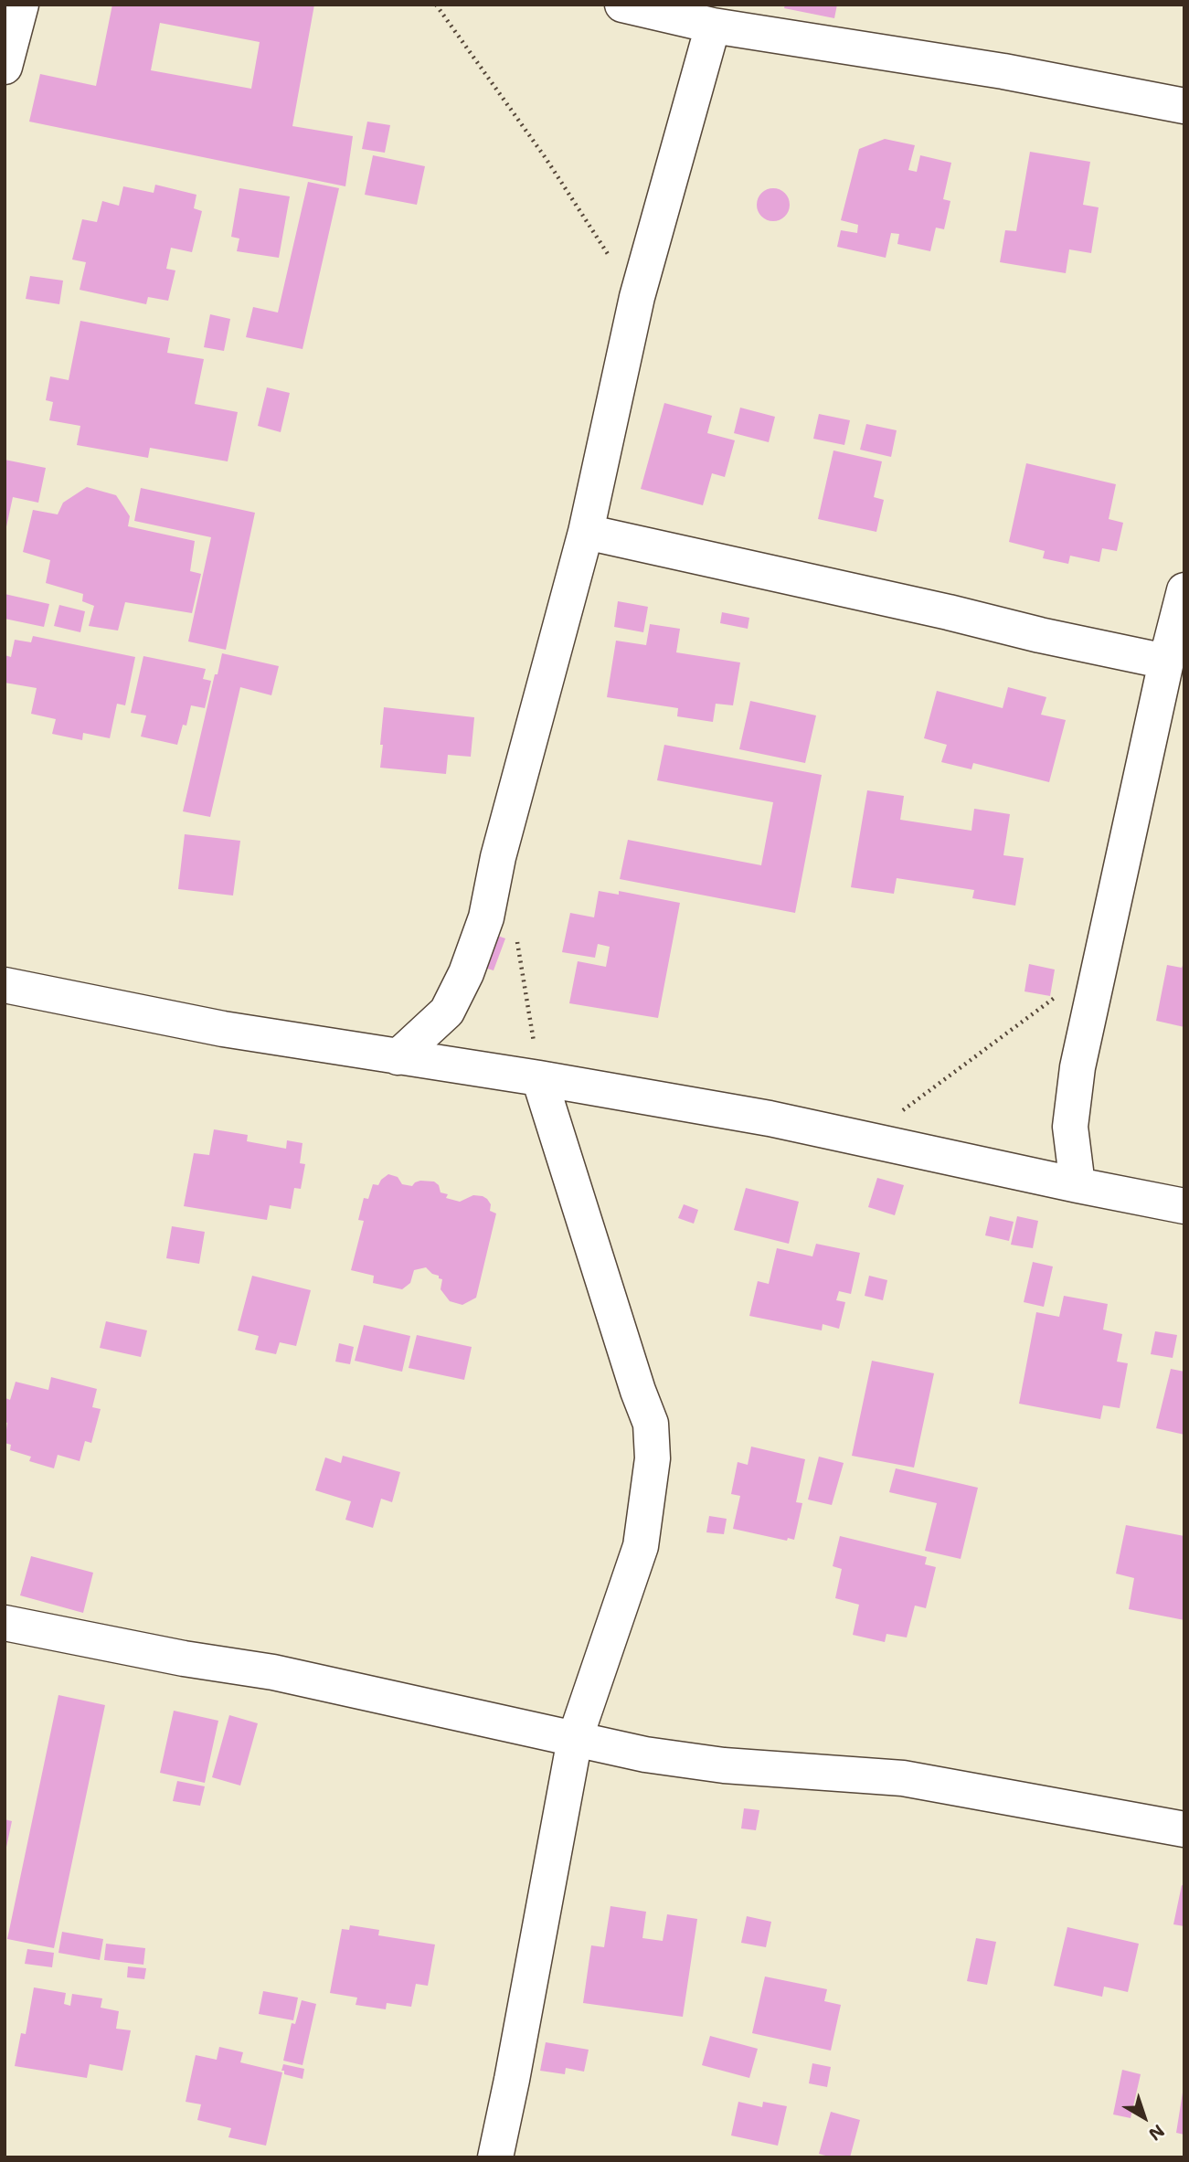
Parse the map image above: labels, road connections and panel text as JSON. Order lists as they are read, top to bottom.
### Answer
{
  "north": "bottom right"
}
